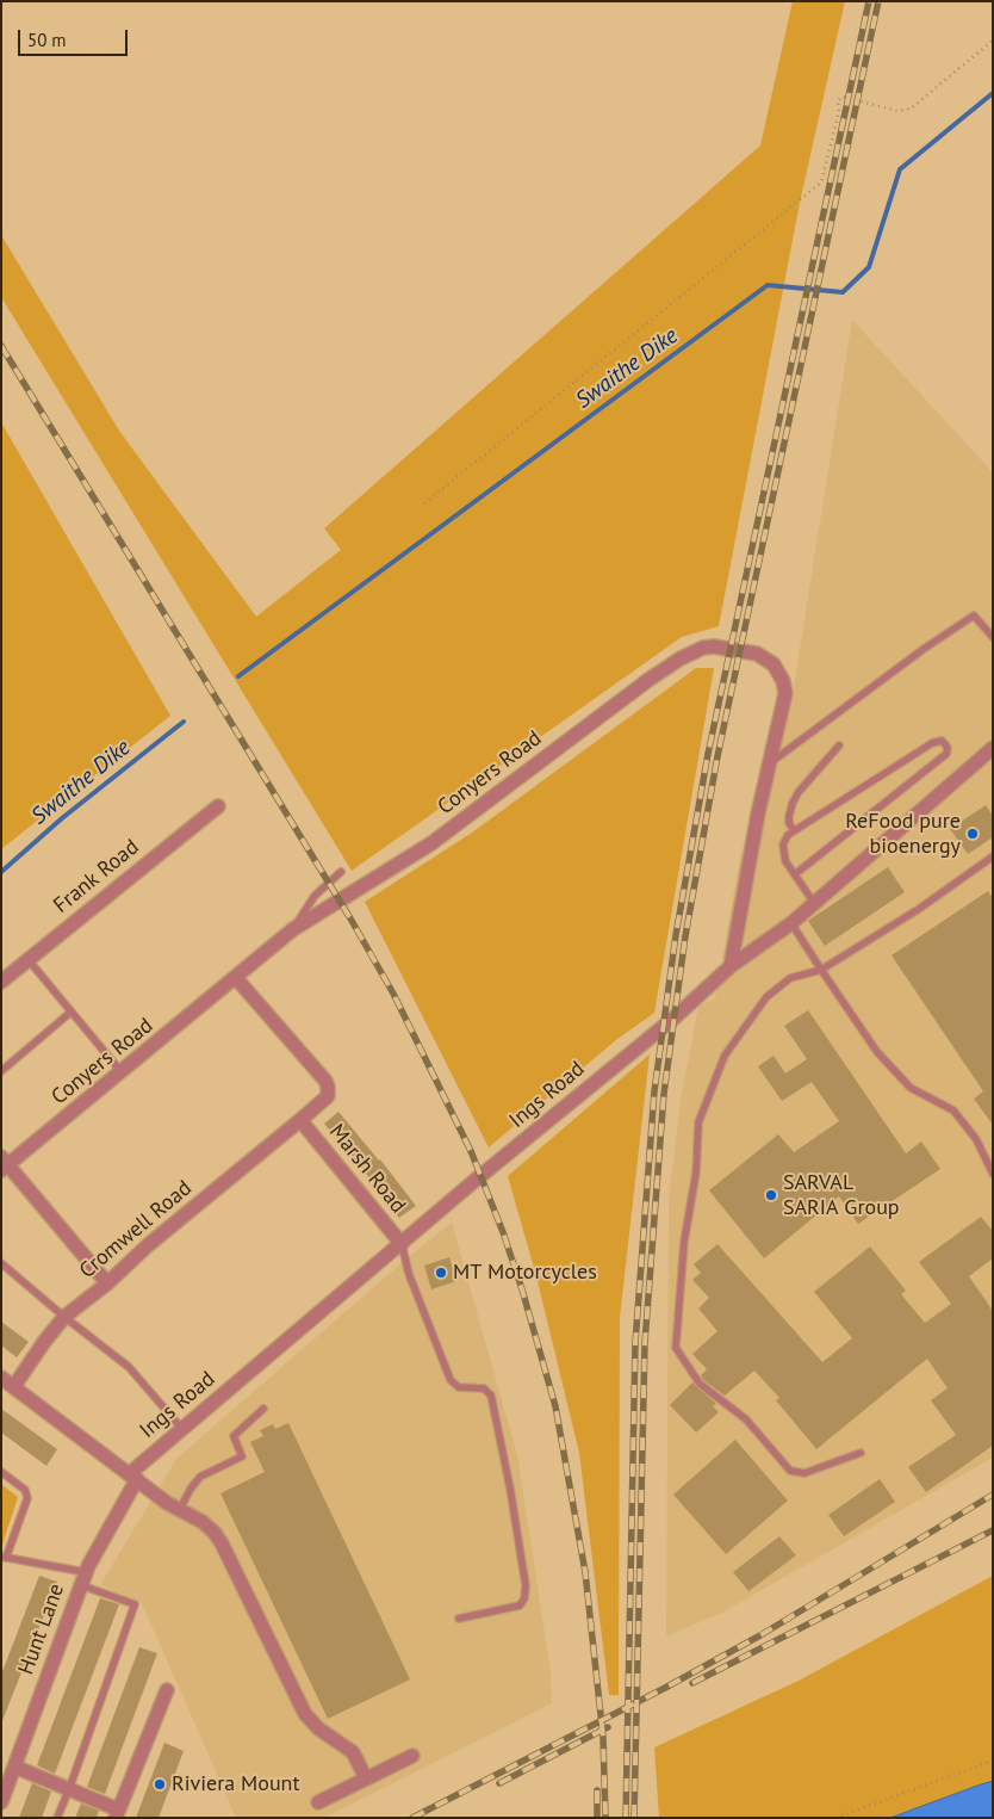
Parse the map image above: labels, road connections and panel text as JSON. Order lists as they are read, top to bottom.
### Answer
{
  "streets": {
    "street": [
      "Conyers Road",
      "Frank Road",
      "Ings Road",
      "Marsh Road",
      "Cromwell Road",
      "Hunt Lane"
    ]
  },
  "crossings": [
    ["Conyers Road", "Ings Road"],
    ["Conyers Road", "Cromwell Road"],
    ["Ings Road", "Marsh Road"],
    ["Ings Road", "Hunt Lane"],
    ["Marsh Road", "Cromwell Road"]
  ],
  "water": ["Swaithe Dike"],
  "places": [
    "ReFood pure bioenergy",
    "SARVAL SARIA Group",
    "MT Motorcycles",
    "Riviera Mount"
  ],
  "scale_bar": "50 m"
}
